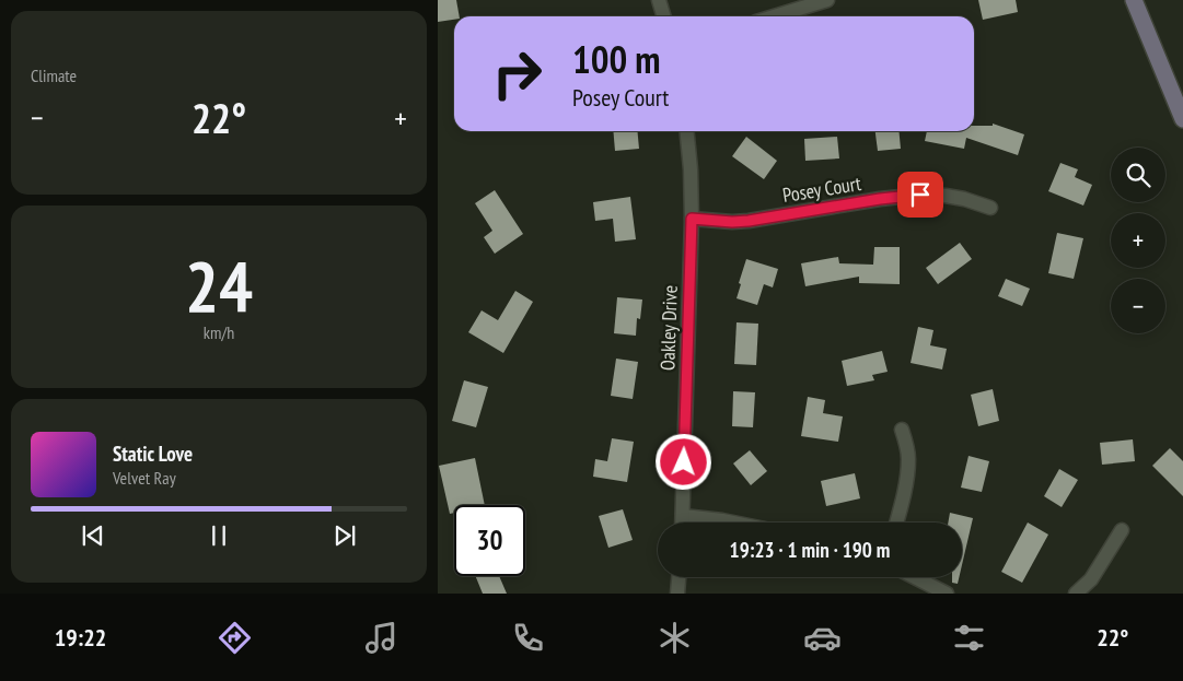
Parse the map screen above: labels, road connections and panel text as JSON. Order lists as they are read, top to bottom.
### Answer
{
  "streets": {
    "street": ["Posey Court", "Oakley Drive"]
  },
  "crossings": [
    ["Posey Court", "Oakley Drive"]
  ],
  "page": {
    "tile": [
      "Climate",
      ["24", "km/h"]
    ],
    "turn": ["100 m", "Posey Court"],
    "heat": ["−", "22°", "+"],
    "map_buttons": ["+", "−"],
    "song": ["Static Love", "Velvet Ray"],
    "limit": "30",
    "trip": "19:23 · 1 min · 190 m",
    "tabs": ["19:22", "22°"]
  }
}
